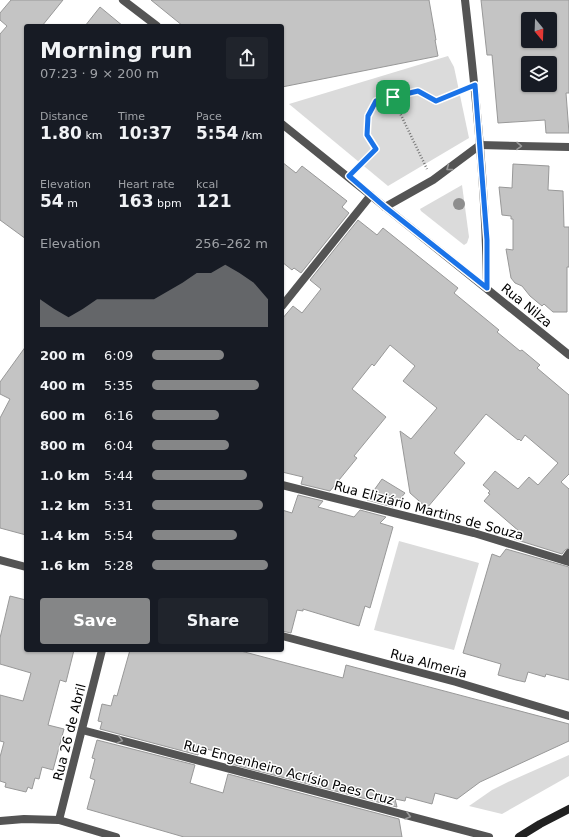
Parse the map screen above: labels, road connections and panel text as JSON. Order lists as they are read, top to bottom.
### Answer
{
  "streets": {
    "street": [
      "Rua Nilza",
      "Rua Eliziário Martins de Souza",
      "Rua Almeria",
      "Rua 26 de Abril",
      "Rua Engenheiro Acrísio Paes Cruz"
    ]
  },
  "crossings": [
    ["Rua 26 de Abril", "Rua Engenheiro Acrísio Paes Cruz"]
  ],
  "one_way": ["Rua Engenheiro Acrísio Paes Cruz"],
  "north": "bottom",
  "page": {
    "heading": ["Morning run", "07:23 · 9 × 200 m"],
    "stats": [
      ["Distance", "1.80 km"],
      ["Time", "10:37"],
      ["Pace", "5:54 /km"],
      ["Elevation", "54 m"],
      ["Heart rate", "163 bpm"],
      ["kcal", "121"]
    ],
    "chart": ["Elevation", "256–262 m"],
    "list": [
      {
        "name": "200 m",
        "note": "6:09"
      },
      {
        "name": "400 m",
        "note": "5:35"
      },
      {
        "name": "600 m",
        "note": "6:16"
      },
      {
        "name": "800 m",
        "note": "6:04"
      },
      {
        "name": "1.0 km",
        "note": "5:44"
      },
      {
        "name": "1.2 km",
        "note": "5:31"
      },
      {
        "name": "1.4 km",
        "note": "5:54"
      },
      {
        "name": "1.6 km",
        "note": "5:28"
      }
    ],
    "buttons": ["Save", "Share"]
  }
}
